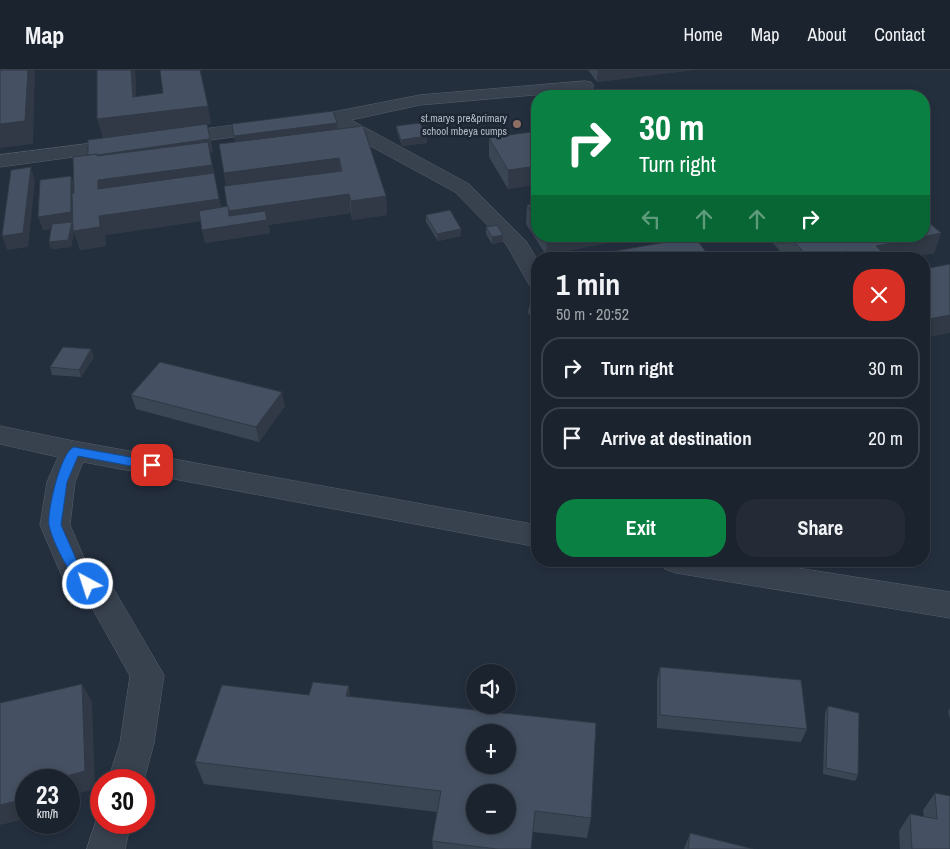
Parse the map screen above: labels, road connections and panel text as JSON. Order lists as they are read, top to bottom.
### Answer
{
  "places": ["st.marys pre&primary school mbeya cumps"],
  "page": {
    "header": "Map",
    "nav": [
      "Home",
      "Map",
      "About",
      "Contact"
    ],
    "turn": ["30 m", "Turn right"],
    "heading": ["1 min", "50 m · 20:52"],
    "list": [
      {
        "name": "Turn right",
        "value": "30 m"
      },
      {
        "name": "Arrive at destination",
        "value": "20 m"
      }
    ],
    "buttons": ["Exit", "Share"],
    "map_buttons": ["+", "−"],
    "speed": "23 km/h",
    "limit": "30"
  }
}
